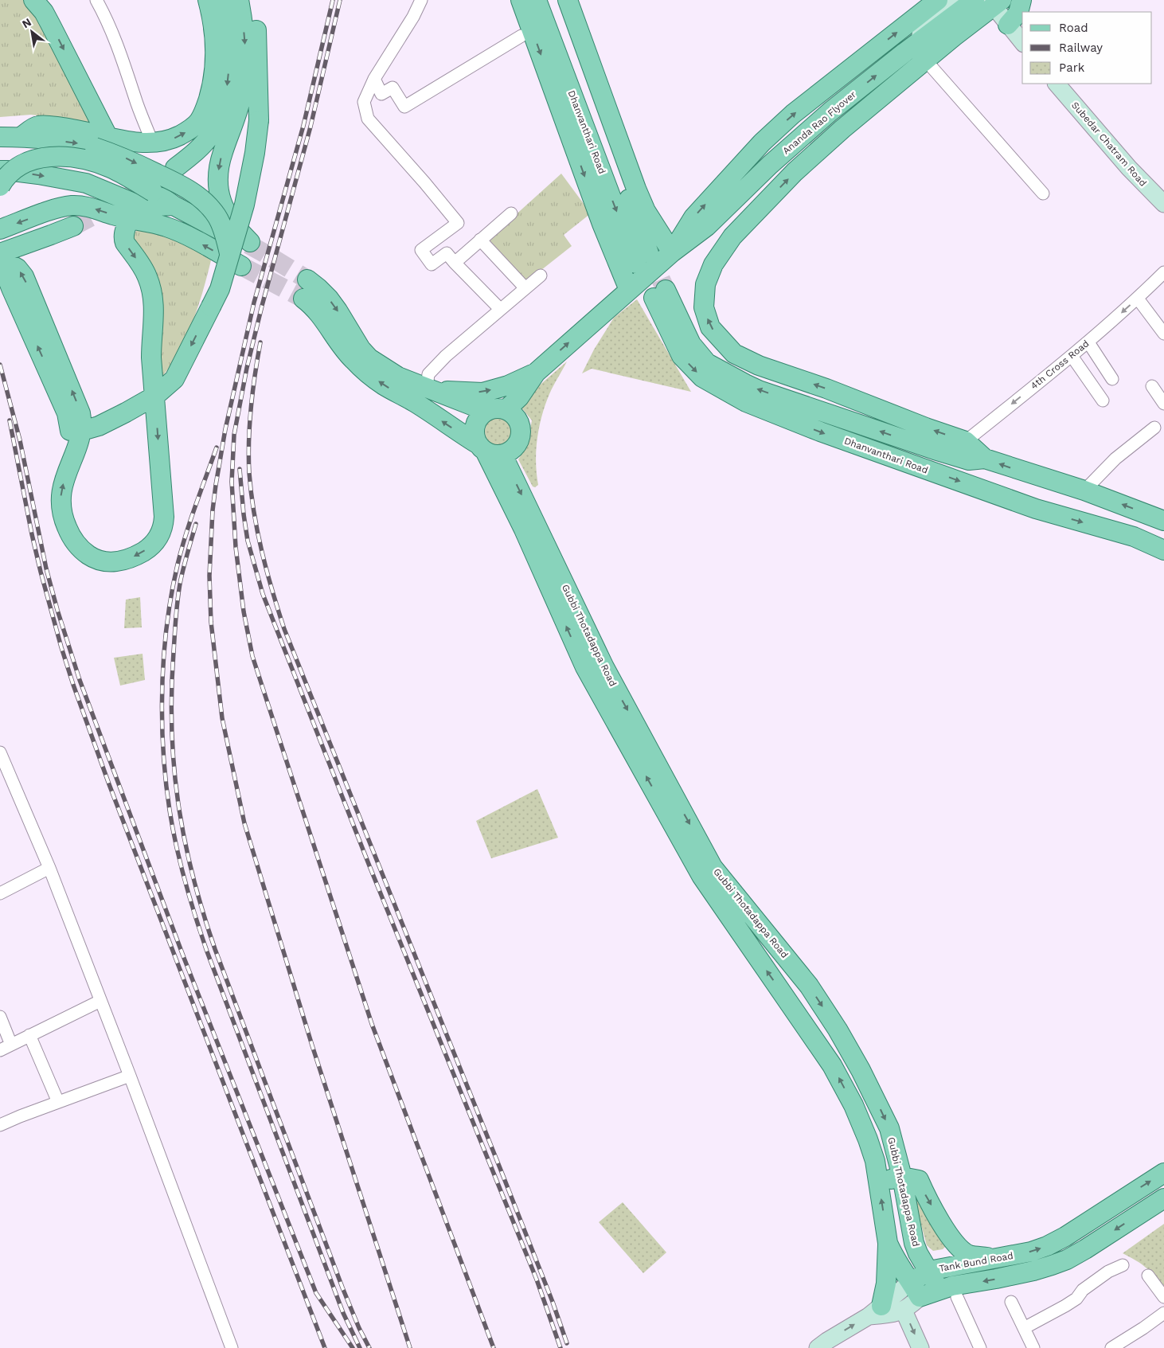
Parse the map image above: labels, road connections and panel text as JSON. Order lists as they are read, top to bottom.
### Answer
{
  "streets": {
    "main road": [
      "Ananda Rao Flyover",
      "Dhanvanthari Road",
      "Subedar Chatram Road",
      "Gubbi Thotadappa Road",
      "Tank Bund Road"
    ],
    "street": ["4th Cross Road"]
  },
  "crossings": [
    ["Ananda Rao Flyover", "Dhanvanthari Road"],
    ["Dhanvanthari Road", "4th Cross Road"],
    ["Gubbi Thotadappa Road", "Tank Bund Road"]
  ],
  "one_way": ["4th Cross Road"],
  "legend": ["Road", "Railway", "Park"],
  "north": "top left"
}
